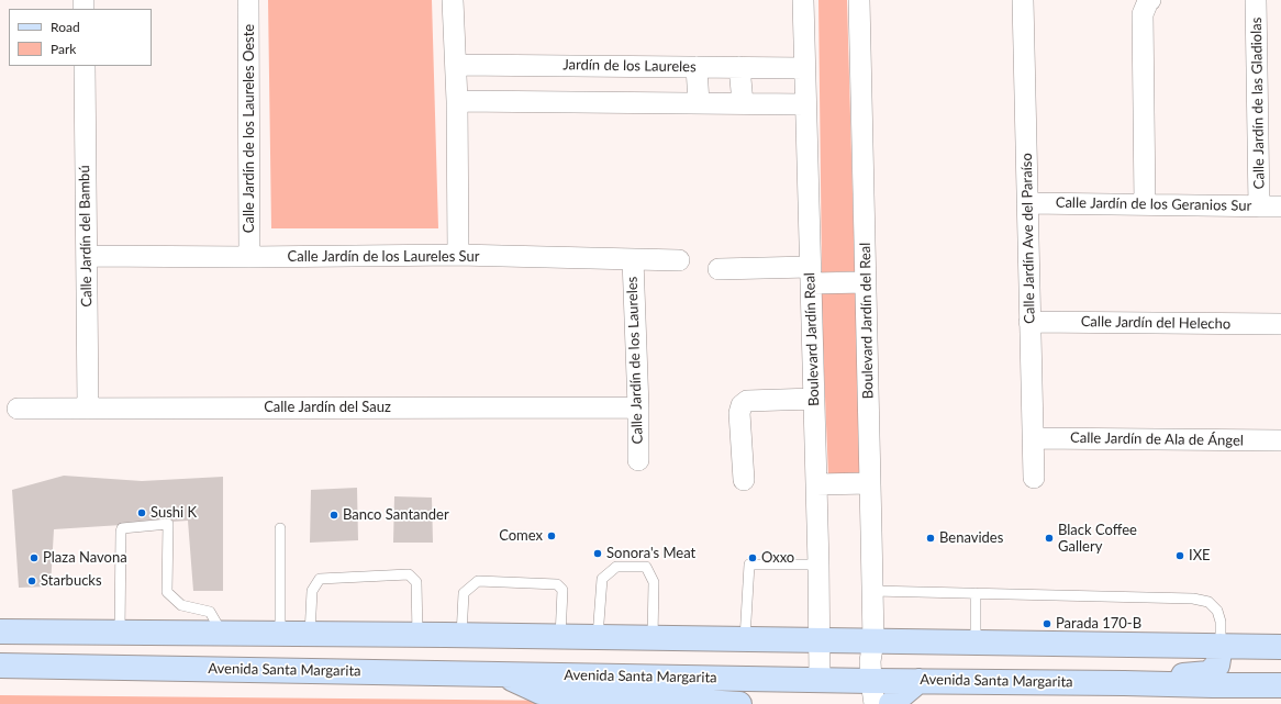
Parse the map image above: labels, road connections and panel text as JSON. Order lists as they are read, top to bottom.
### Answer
{
  "streets": {
    "main road": ["Avenida Santa Margarita"],
    "street": [
      "Jardín de los Laureles",
      "Calle Jardín de las Gladiolas",
      "Calle Jardín de los Laureles Oeste",
      "Calle Jardín de los Geranios Sur",
      "Calle Jardín del Bambú",
      "Calle Jardín Ave del Paraíso",
      "Calle Jardín de los Laureles Sur",
      "Boulevard Jardín del Real",
      "Calle Jardín del Helecho",
      "Boulevard Jardín Real",
      "Calle Jardín de los Laureles",
      "Calle Jardín del Sauz",
      "Calle Jardín de Ala de Ángel"
    ]
  },
  "crossings": [
    ["Jardín de los Laureles", "Boulevard Jardín Real"],
    ["Calle Jardín de las Gladiolas", "Calle Jardín de los Geranios Sur"],
    ["Calle Jardín de los Laureles Oeste", "Calle Jardín de los Laureles Sur"],
    ["Calle Jardín de los Geranios Sur", "Calle Jardín Ave del Paraíso"],
    ["Calle Jardín del Bambú", "Calle Jardín de los Laureles Sur"],
    ["Calle Jardín del Bambú", "Calle Jardín del Sauz"],
    ["Calle Jardín Ave del Paraíso", "Calle Jardín del Helecho"],
    ["Calle Jardín Ave del Paraíso", "Calle Jardín de Ala de Ángel"],
    ["Calle Jardín de los Laureles Sur", "Calle Jardín de los Laureles"],
    ["Boulevard Jardín del Real", "Avenida Santa Margarita"],
    ["Boulevard Jardín Real", "Avenida Santa Margarita"],
    ["Calle Jardín de los Laureles", "Calle Jardín del Sauz"]
  ],
  "places": [
    "Sushi K",
    "Banco Santander",
    "Comex",
    "Benavides",
    "Black Coffee Gallery",
    "Sonora's Meat",
    "IXE",
    "Plaza Navona",
    "Oxxo",
    "Starbucks",
    "Parada 170-B"
  ],
  "legend": ["Road", "Park"]
}
